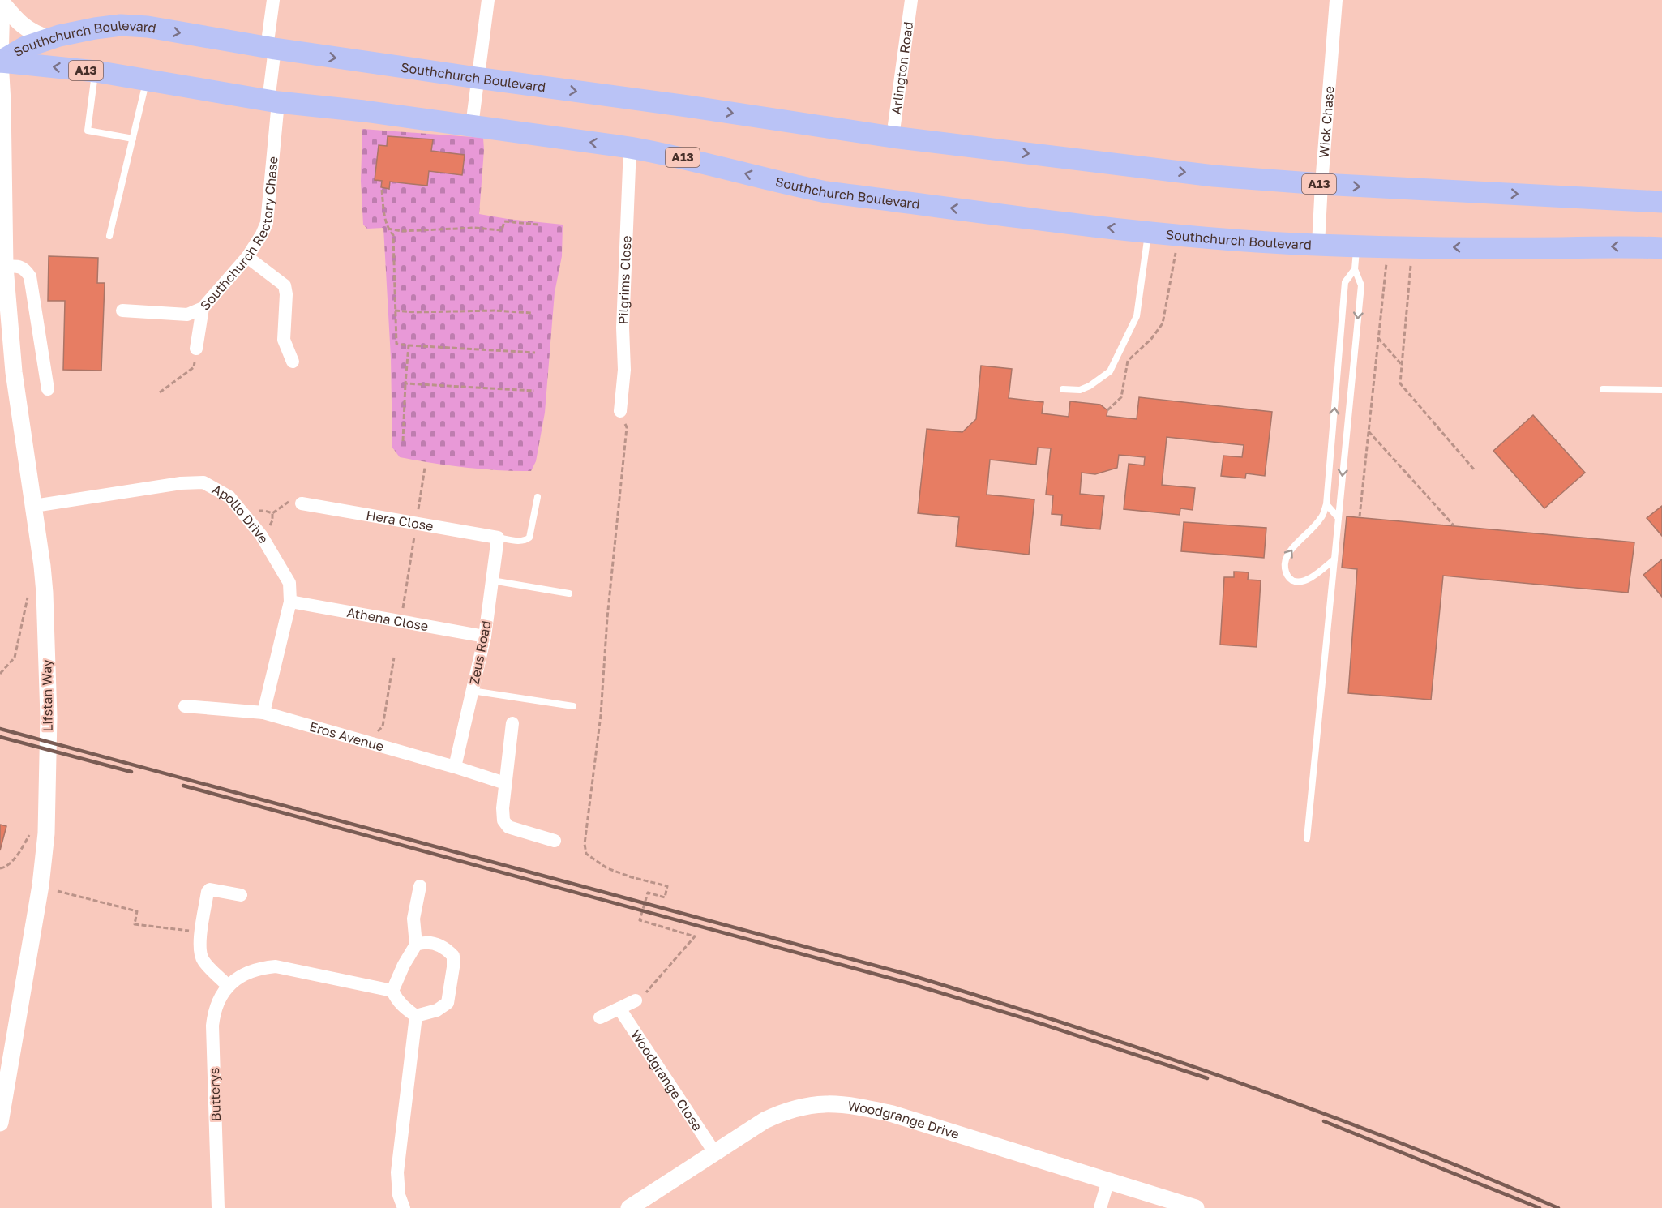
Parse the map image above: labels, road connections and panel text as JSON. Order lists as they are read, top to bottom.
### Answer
{
  "streets": {
    "main road": ["Southchurch Boulevard", "A13"],
    "street": [
      "Arlington Road",
      "Wick Chase",
      "Southchurch Rectory Chase",
      "Pilgrims Close",
      "Apollo Drive",
      "Hera Close",
      "Athena Close",
      "Zeus Road",
      "Lifstan Way",
      "Eros Avenue",
      "Woodgrange Close",
      "Butterys",
      "Woodgrange Drive"
    ]
  },
  "crossings": [
    ["Southchurch Boulevard", "Arlington Road"],
    ["Southchurch Boulevard", "Wick Chase"],
    ["Southchurch Boulevard", "Southchurch Rectory Chase"],
    ["Southchurch Boulevard", "Pilgrims Close"],
    ["Southchurch Boulevard", "Lifstan Way"],
    ["Apollo Drive", "Athena Close"],
    ["Apollo Drive", "Lifstan Way"],
    ["Apollo Drive", "Eros Avenue"],
    ["Hera Close", "Zeus Road"],
    ["Athena Close", "Zeus Road"],
    ["Zeus Road", "Eros Avenue"],
    ["Woodgrange Close", "Woodgrange Drive"]
  ]
}
